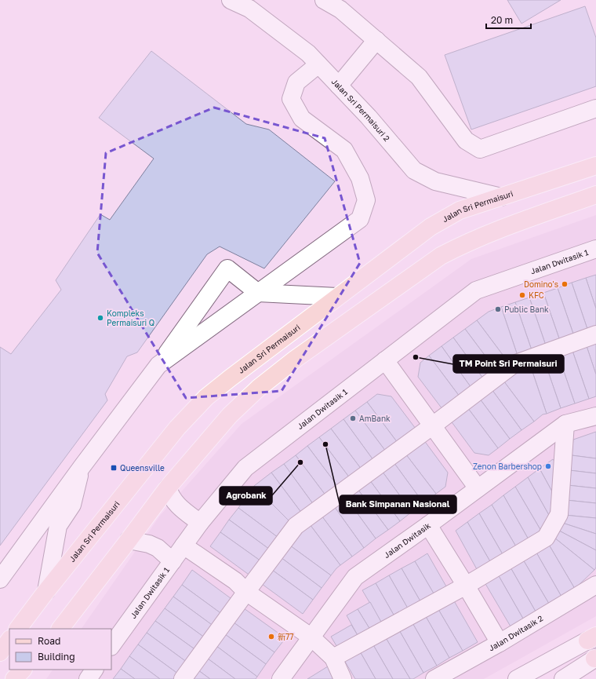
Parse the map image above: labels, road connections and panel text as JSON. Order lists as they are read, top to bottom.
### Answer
{
  "streets": {
    "main road": ["Jalan Sri Permaisuri"],
    "street": [
      "Jalan Sri Permaisuri 2",
      "Jalan Dwitasik 1",
      "Jalan Dwitasik",
      "Jalan Dwitasik 2"
    ]
  },
  "crossings": [
    ["Jalan Sri Permaisuri 2", "Jalan Sri Permaisuri"]
  ],
  "places": {
    "other": [
      "Domino's",
      "KFC",
      "Public Bank",
      "Kompleks Permaisuri Q",
      "TM Point Sri Permaisuri",
      "AmBank",
      "Bank Simpanan Nasional",
      "Agrobank",
      "Zenon Barbershop",
      "新77"
    ],
    "transit": ["Queensville"]
  },
  "legend": ["Road", "Building"],
  "scale_bar": "20 m"
}
